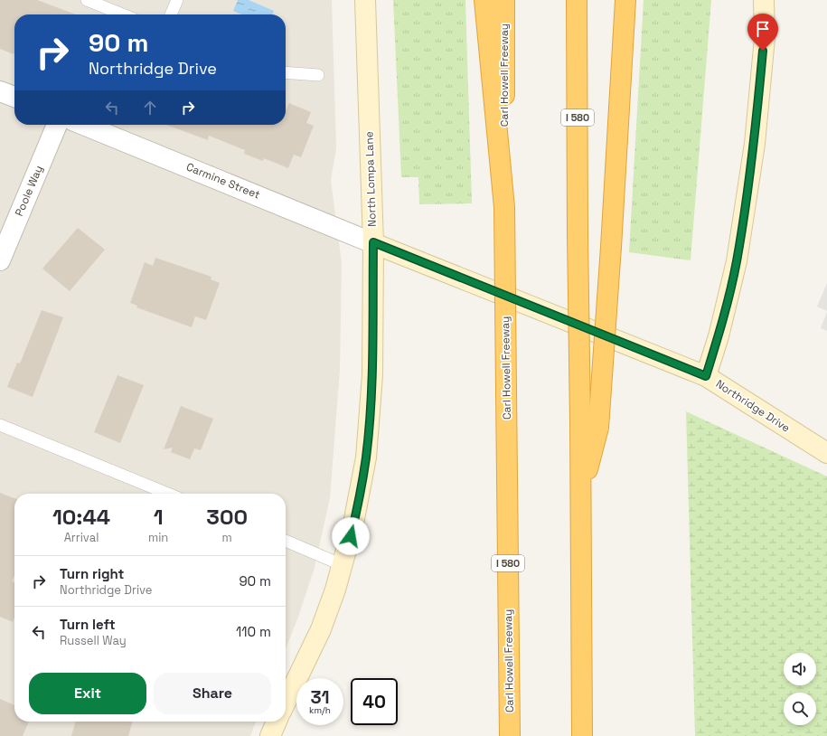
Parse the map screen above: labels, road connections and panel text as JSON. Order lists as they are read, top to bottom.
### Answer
{
  "streets": {
    "highway": ["Carl Howell Freeway", "I 580"],
    "street": [
      "North Lompa Lane",
      "Carmine Street",
      "Poole Way",
      "Northridge Drive"
    ]
  },
  "crossings": [
    ["North Lompa Lane", "Carmine Street"],
    ["North Lompa Lane", "Northridge Drive"],
    ["Carmine Street", "Northridge Drive"]
  ],
  "page": {
    "turn": ["90 m", "Northridge Drive"],
    "eta": [
      "10:44",
      "Arrival",
      "1",
      "min",
      "300",
      "m"
    ],
    "list": [
      {
        "name": "Turn right",
        "note": "Northridge Drive",
        "value": "90 m"
      },
      {
        "name": "Turn left",
        "note": "Russell Way",
        "value": "110 m"
      }
    ],
    "buttons": ["Exit", "Share"],
    "speed": "31 km/h",
    "limit": "40"
  }
}
